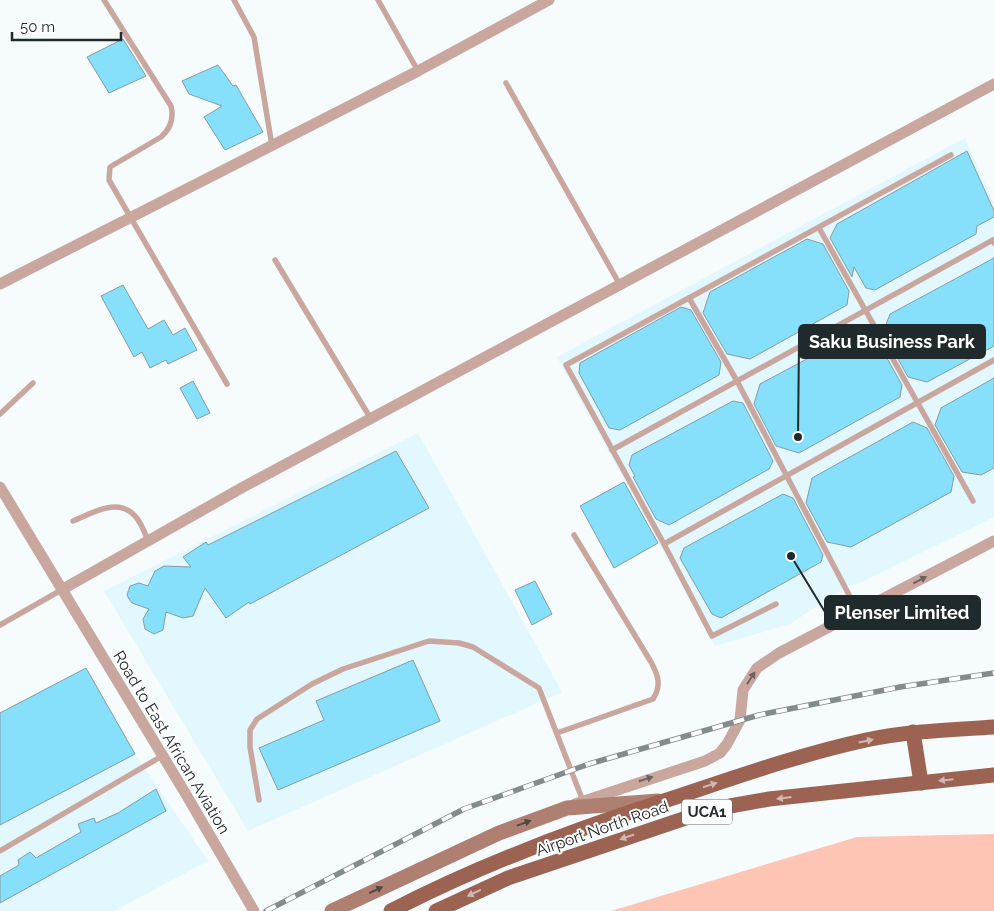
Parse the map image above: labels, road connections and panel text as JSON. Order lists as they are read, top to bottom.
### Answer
{
  "streets": {
    "main road": ["UCA1", "Airport North Road"],
    "street": ["Road to East African Aviation"]
  },
  "places": ["Saku Business Park", "Plenser Limited"],
  "scale_bar": "50 m"
}
